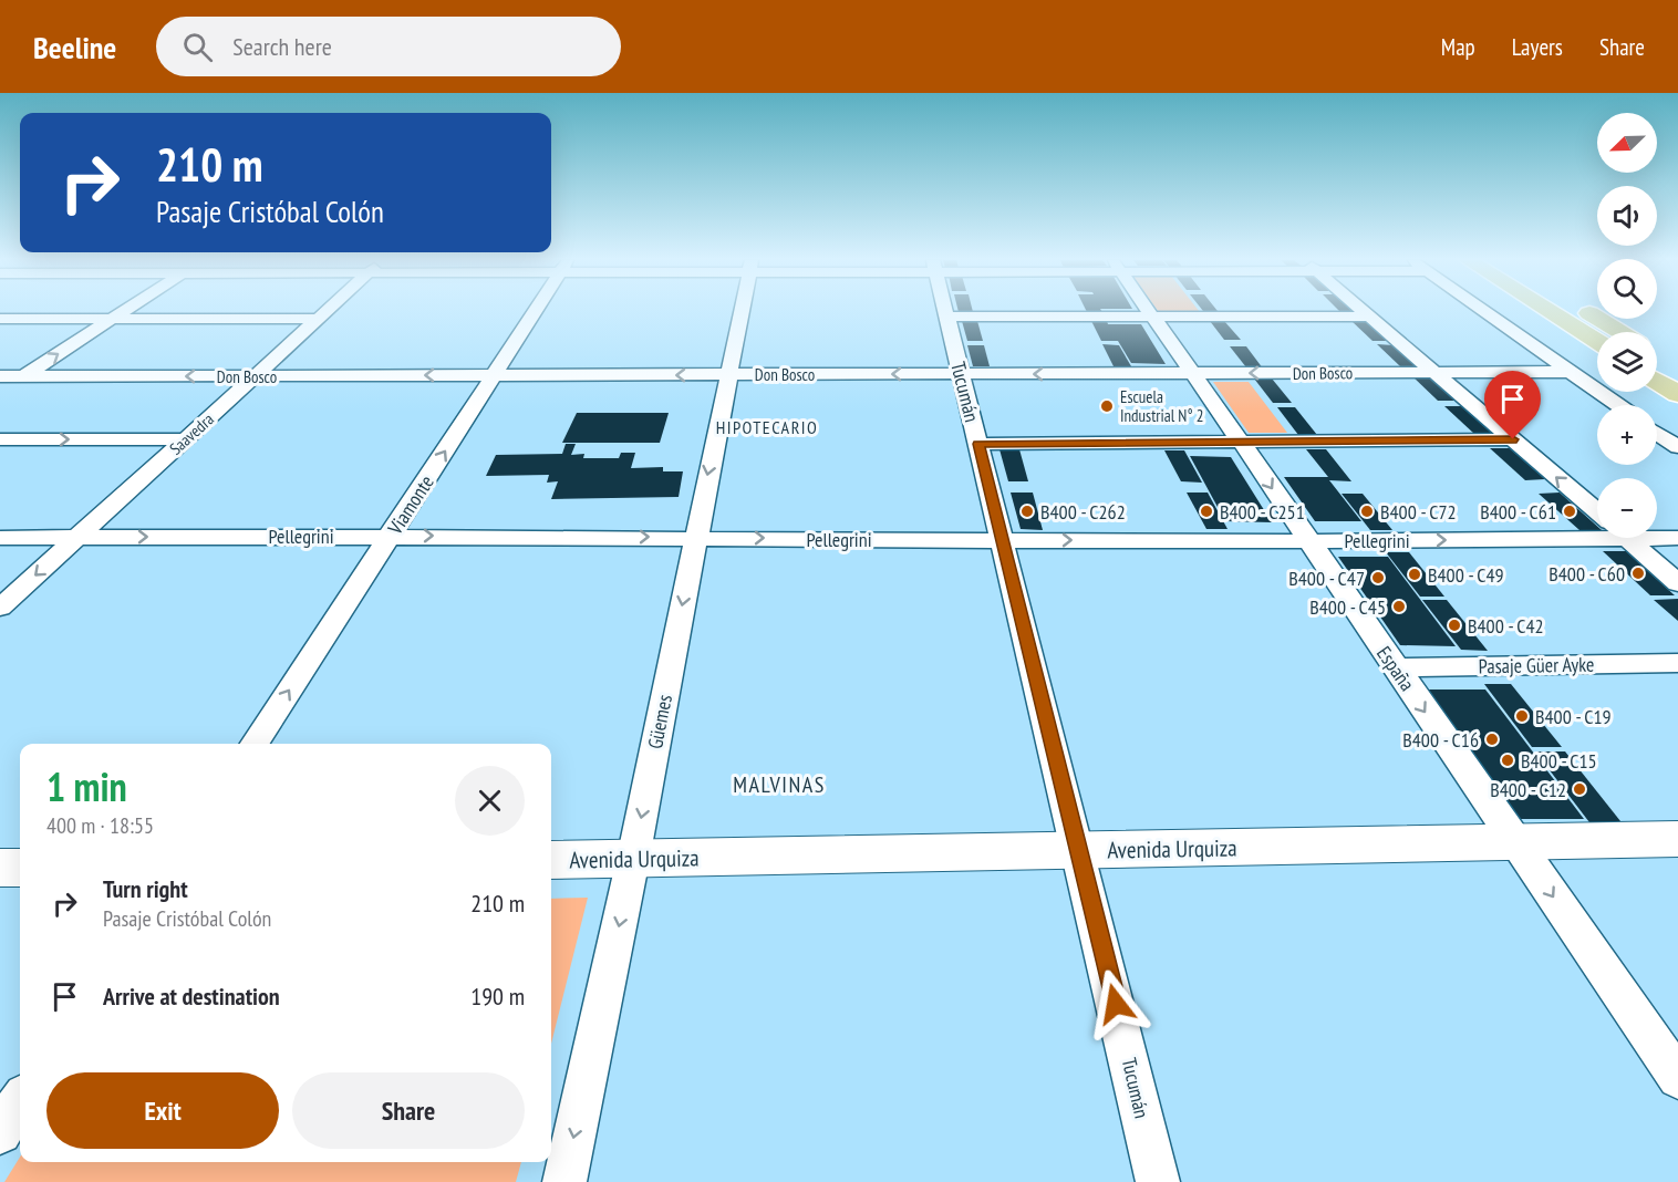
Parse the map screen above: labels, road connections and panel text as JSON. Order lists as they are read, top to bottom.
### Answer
{
  "streets": {
    "street": [
      "Don Bosco",
      "Tucumán",
      "Saavedra",
      "Viamonte",
      "Pellegrini",
      "Pasaje Güer Ayke",
      "España",
      "Güemes",
      "Avenida Urquiza"
    ]
  },
  "crossings": [
    ["Don Bosco", "Tucumán"],
    ["Don Bosco", "Saavedra"],
    ["Don Bosco", "Viamonte"],
    ["Don Bosco", "España"],
    ["Don Bosco", "Güemes"],
    ["Tucumán", "Pellegrini"],
    ["Tucumán", "Avenida Urquiza"],
    ["Saavedra", "Pellegrini"],
    ["Viamonte", "Pellegrini"],
    ["Pellegrini", "España"],
    ["Pellegrini", "Güemes"],
    ["Pasaje Güer Ayke", "España"],
    ["España", "Avenida Urquiza"],
    ["Güemes", "Avenida Urquiza"]
  ],
  "one_way": ["Viamonte", "España", "Güemes"],
  "districts": ["HIPOTECARIO", "MALVINAS"],
  "places": [
    "Escuela Industrial N° 2",
    "B400 - C262",
    "B400 - C251",
    "B400 - C72",
    "B400 - C61",
    "B400 - C60",
    "B400 - C49",
    "B400 - C47",
    "B400 - C45",
    "B400 - C42",
    "B400 - C19",
    "B400 - C16",
    "B400 - C15",
    "B400 - C12"
  ],
  "north": "bottom left",
  "page": {
    "header": "Beeline",
    "search": "Search here",
    "nav": ["Map", "Layers", "Share"],
    "map_buttons": ["+", "−"],
    "turn": ["210 m", "Pasaje Cristóbal Colón"],
    "heading": ["1 min", "400 m · 18:55"],
    "list": [
      {
        "name": "Turn right",
        "note": "Pasaje Cristóbal Colón",
        "value": "210 m"
      },
      {
        "name": "Arrive at destination",
        "value": "190 m"
      }
    ],
    "buttons": ["Exit", "Share"]
  }
}
